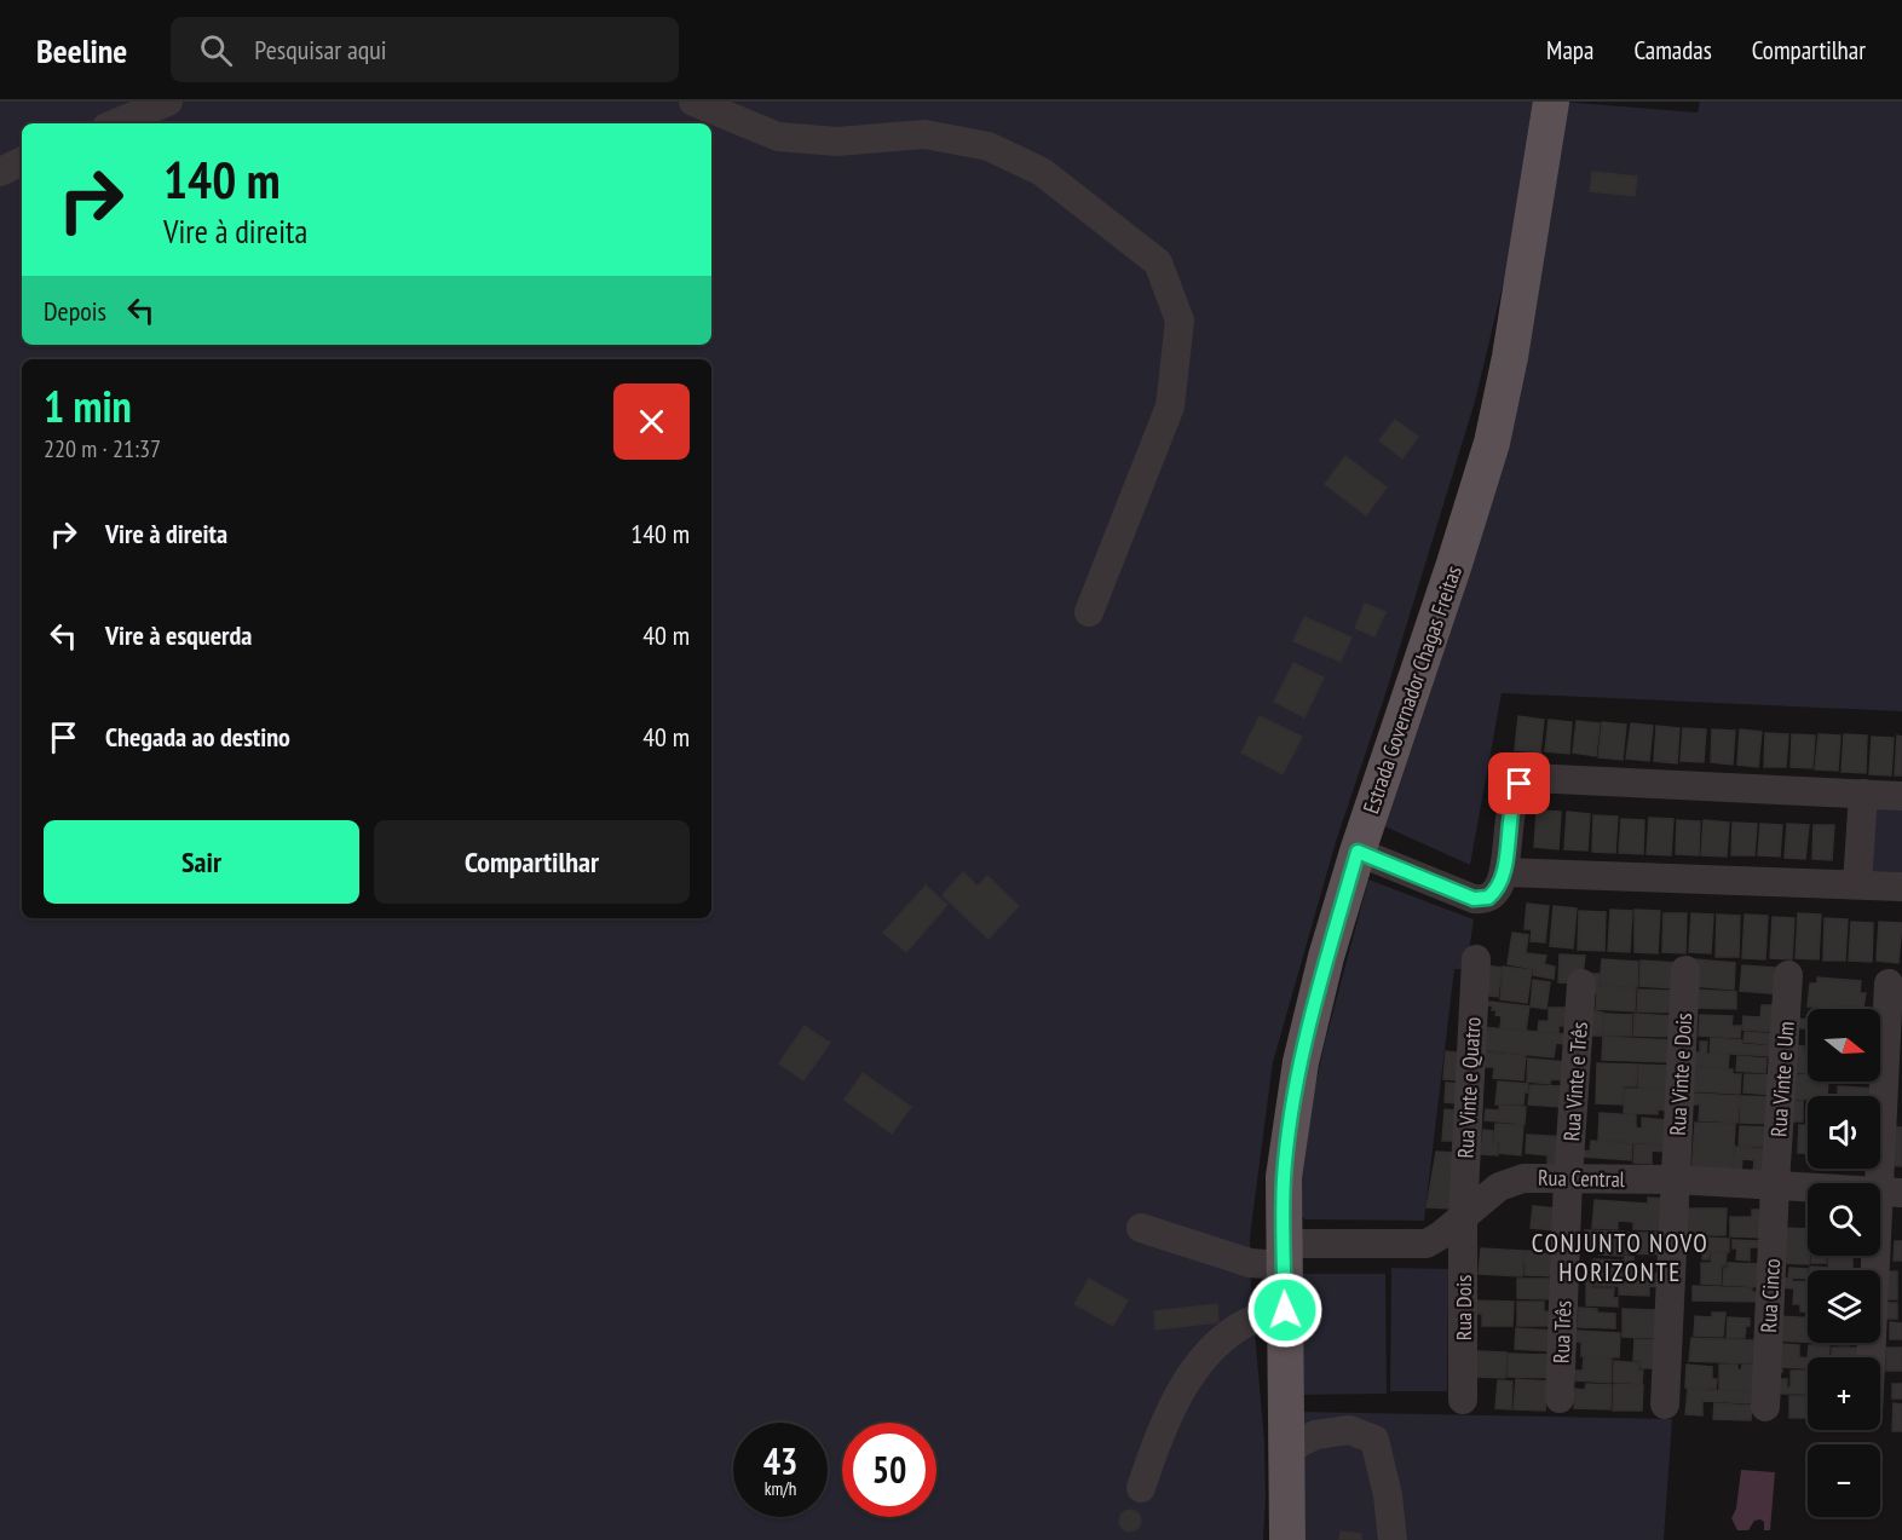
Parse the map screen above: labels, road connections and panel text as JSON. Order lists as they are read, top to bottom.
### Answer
{
  "streets": {
    "main road": ["Estrada Governador Chagas Freitas"],
    "street": [
      "Rua Vinte e Dois",
      "Rua Vinte e Um",
      "Rua Vinte e Três",
      "Rua Vinte e Quatro",
      "Rua Central",
      "Rua Cinco",
      "Rua Dois",
      "Rua Três"
    ]
  },
  "crossings": [
    ["Estrada Governador Chagas Freitas", "Rua Central"],
    ["Rua Vinte e Dois", "Rua Central"],
    ["Rua Vinte e Um", "Rua Central"],
    ["Rua Vinte e Um", "Rua Cinco"],
    ["Rua Vinte e Três", "Rua Central"],
    ["Rua Vinte e Três", "Rua Três"],
    ["Rua Vinte e Quatro", "Rua Central"],
    ["Rua Vinte e Quatro", "Rua Dois"],
    ["Rua Central", "Rua Cinco"],
    ["Rua Central", "Rua Dois"],
    ["Rua Central", "Rua Três"]
  ],
  "districts": ["CONJUNTO NOVO HORIZONTE"],
  "north": "right",
  "page": {
    "header": "Beeline",
    "search": "Pesquisar aqui",
    "nav": ["Mapa", "Camadas", "Compartilhar"],
    "turn": ["140 m", "Vire à direita"],
    "then": "Depois",
    "heading": ["1 min", "220 m · 21:37"],
    "list": [
      {
        "name": "Vire à direita",
        "value": "140 m"
      },
      {
        "name": "Vire à esquerda",
        "value": "40 m"
      },
      {
        "name": "Chegada ao destino",
        "value": "40 m"
      }
    ],
    "buttons": ["Sair", "Compartilhar"],
    "map_buttons": ["+", "−"],
    "speed": "43 km/h",
    "limit": "50"
  }
}
